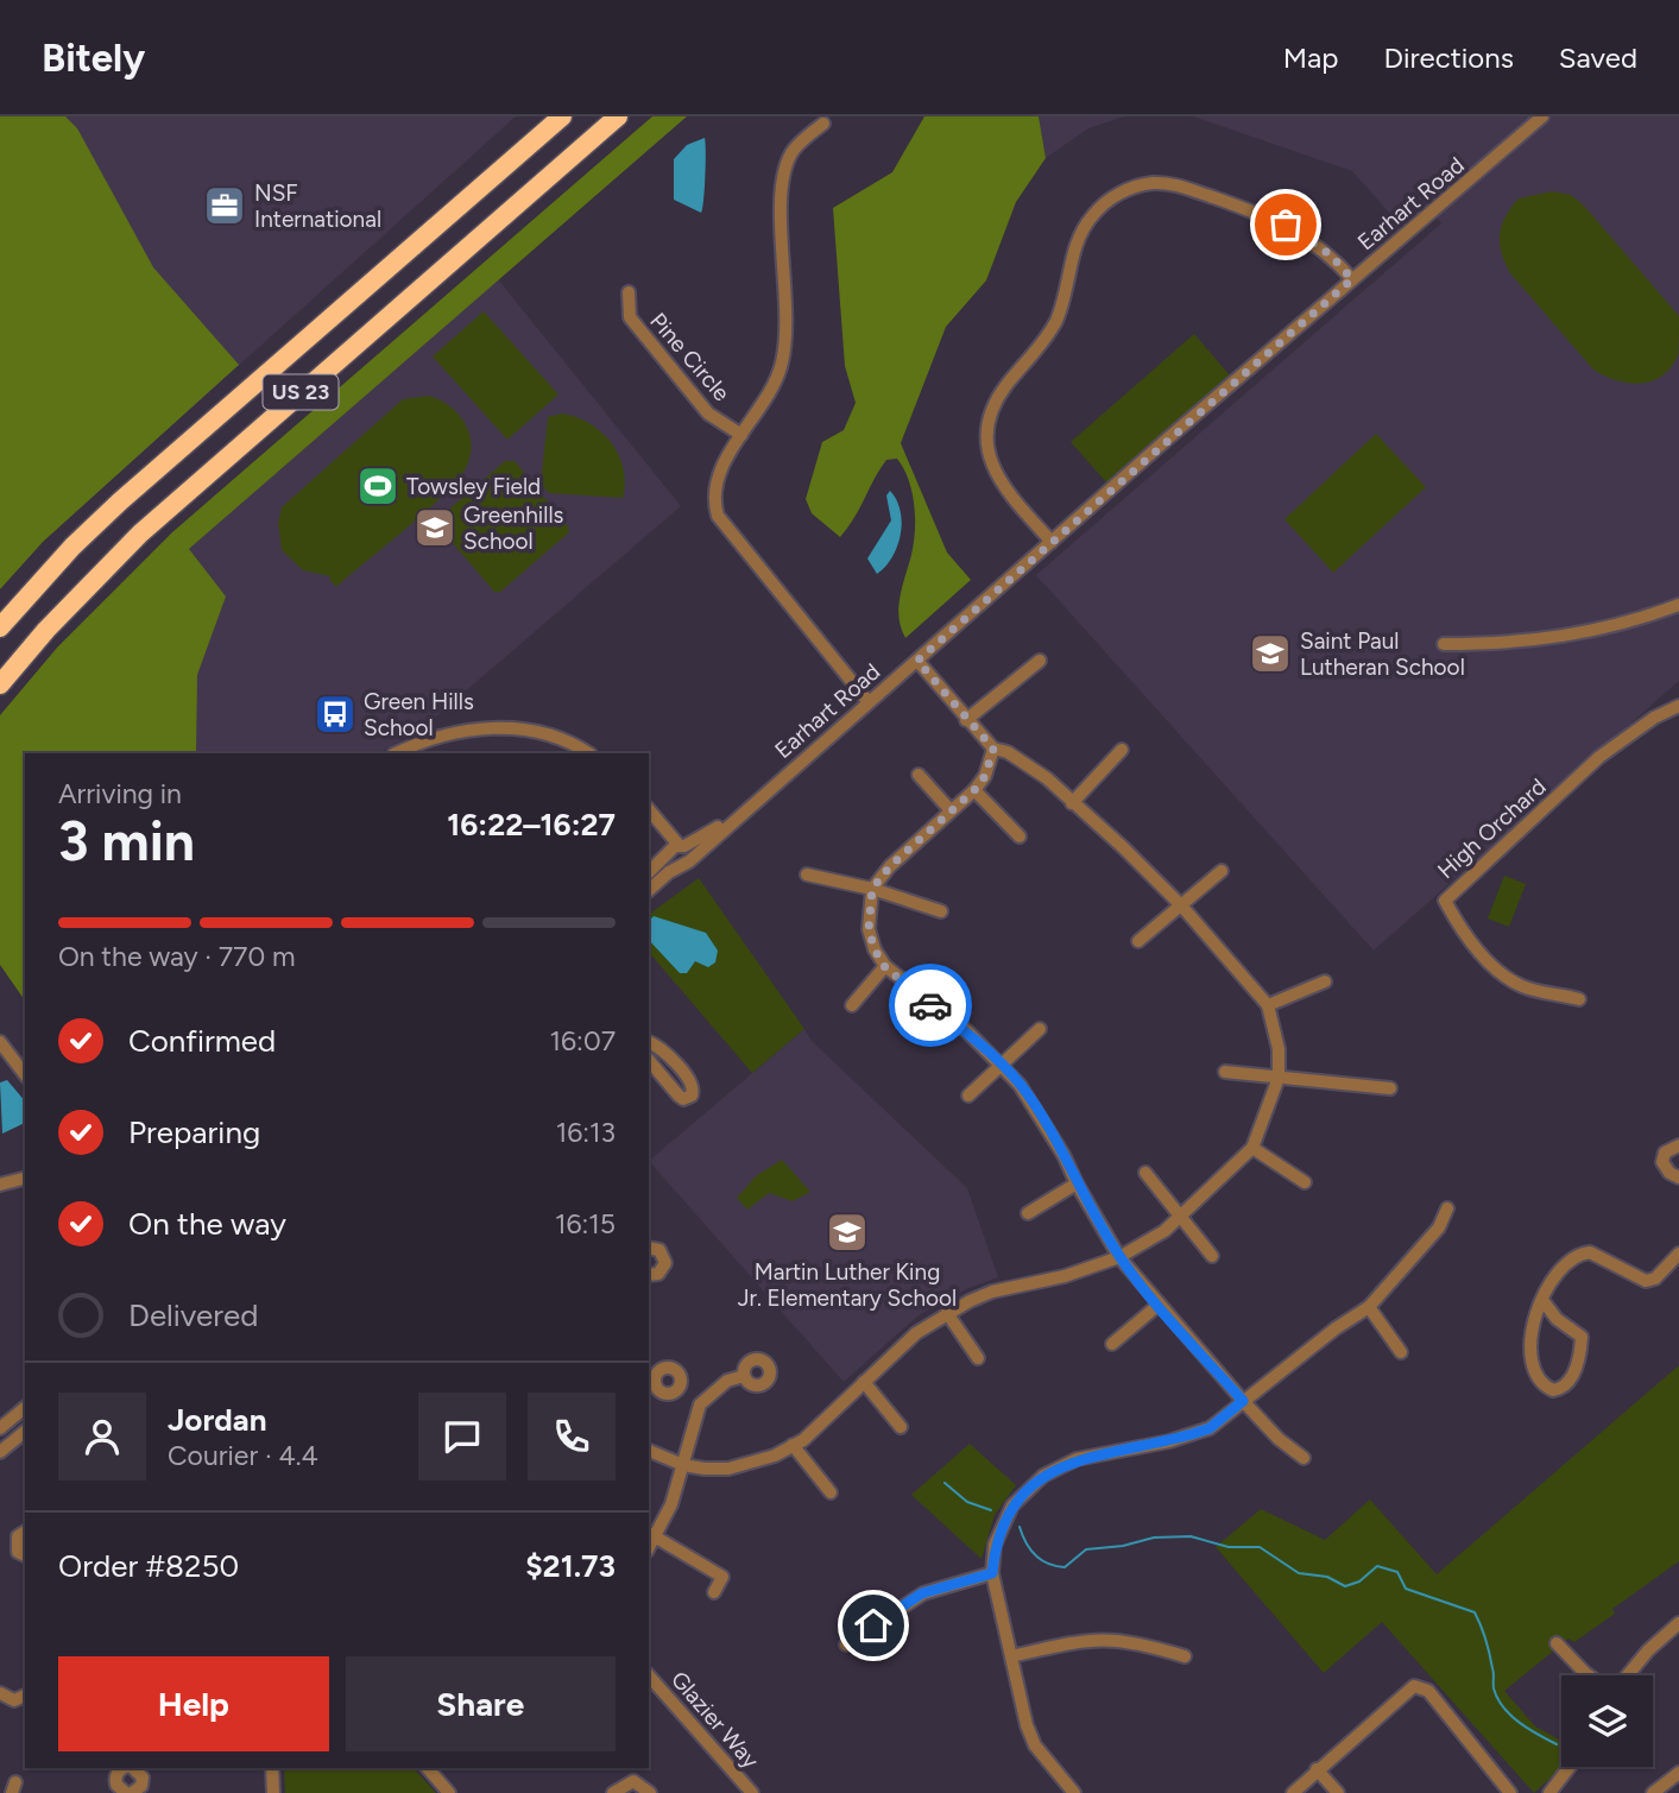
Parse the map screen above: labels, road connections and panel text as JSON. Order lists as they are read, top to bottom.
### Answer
{
  "streets": {
    "highway": ["US 23"],
    "street": [
      "Earhart Road",
      "Pine Circle",
      "High Orchard",
      "Glazier Way"
    ]
  },
  "places": {
    "office": ["NSF International"],
    "sports": ["Towsley Field"],
    "school or university": ["Greenhills School", "Saint Paul Lutheran School", "Martin Luther King Jr. Elementary School"],
    "bus stop": ["Green Hills School"]
  },
  "page": {
    "header": "Bitely",
    "nav": ["Map", "Directions", "Saved"],
    "heading": ["3 min", "Arriving in", "16:22–16:27"],
    "panel": [
      "Jordan",
      "Courier · 4.4",
      "Order #8250",
      "$21.73"
    ],
    "bar": "On the way · 770 m",
    "list": [
      ["Confirmed", "16:07"],
      ["Preparing", "16:13"],
      ["On the way", "16:15"],
      "Delivered"
    ],
    "buttons": ["Help", "Share"]
  }
}
